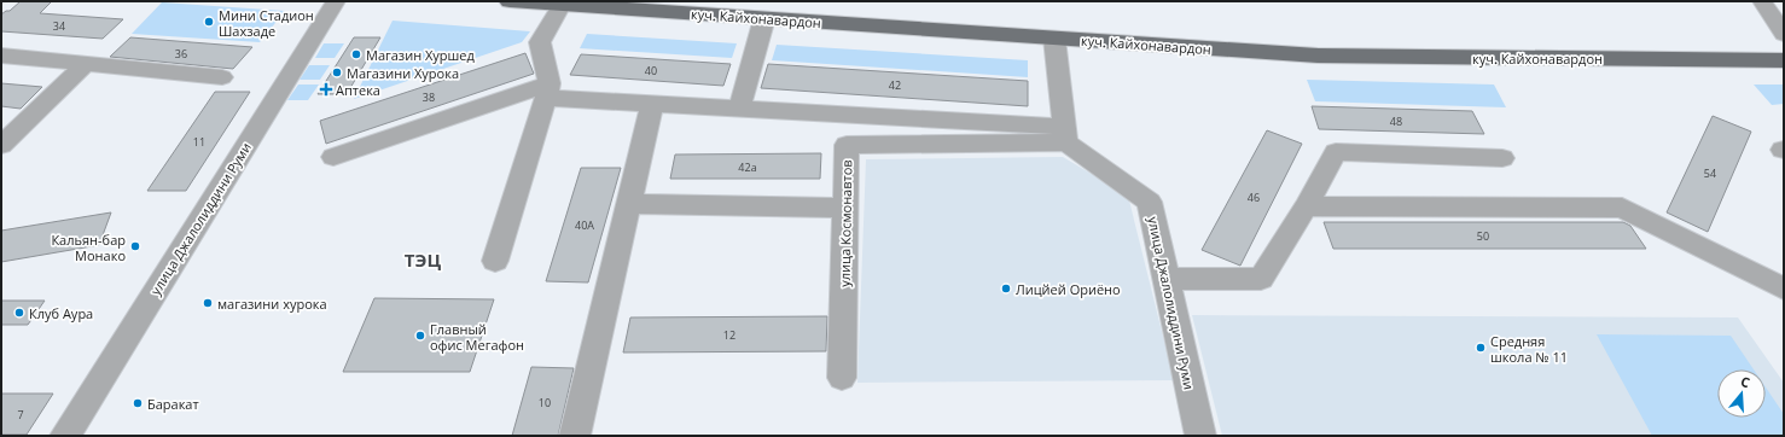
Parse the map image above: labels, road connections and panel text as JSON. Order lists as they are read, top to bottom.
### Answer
{
  "streets": {
    "main road": ["куч. Кайхонавардон"],
    "street": ["улица Джалолиддини Руми", "улица Космонавтов"]
  },
  "crossings": [
    ["улица Джалолиддини Руми", "улица Космонавтов"]
  ],
  "districts": ["ТЭЦ"],
  "places": {
    "other": [
      "Мини Стадион Шахзаде",
      "Магазин Хуршед",
      "Магазини Хурока",
      "Кальян-бар Монако",
      "Лицйей Ориёно",
      "магазини хурока",
      "Клуб Аура",
      "Главный офис Мегафон",
      "Средняя школа № 11",
      "Баракат"
    ],
    "health": ["Аптека"]
  },
  "house_numbers": [
    "34",
    "36",
    "40",
    "42",
    "38",
    "48",
    "11",
    "42а",
    "54",
    "46",
    "40А",
    "50",
    "12",
    "10",
    "7"
  ],
  "north": "top"
}
